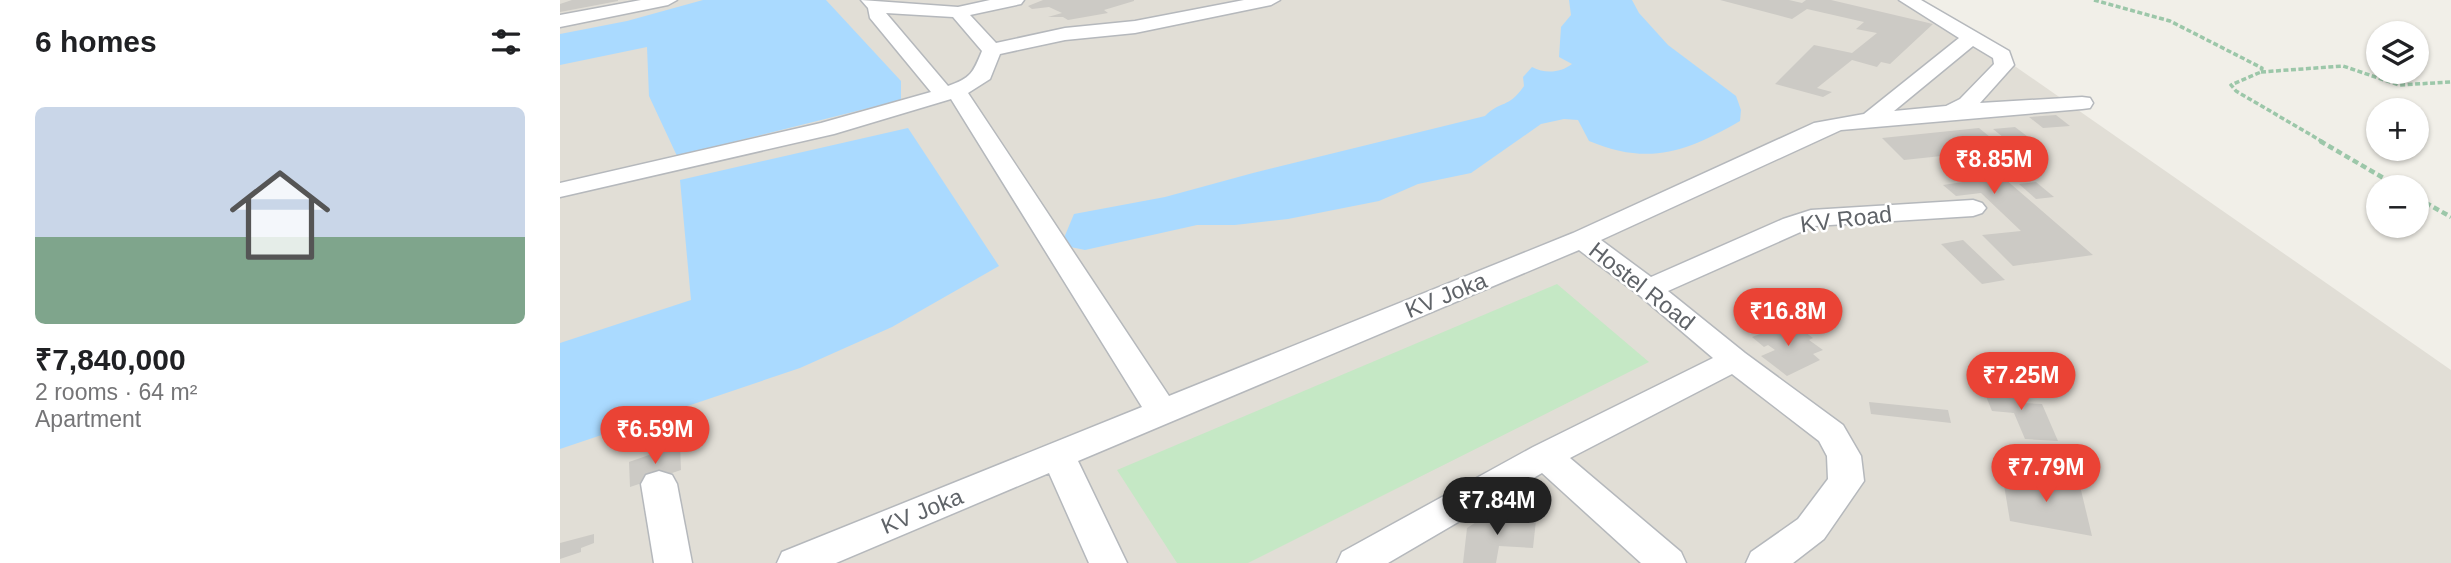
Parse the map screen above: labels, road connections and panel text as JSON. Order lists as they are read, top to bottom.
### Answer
{
  "streets": {
    "street": ["KV Road", "Hostel Road", "KV Joka"]
  },
  "crossings": [
    ["KV Road", "Hostel Road"],
    ["Hostel Road", "KV Joka"]
  ],
  "page": {
    "heading": "6 homes",
    "map_buttons": ["+", "−"],
    "list": [
      {
        "name": "₹7,840,000",
        "note": "2 rooms · 64 m² · Apartment"
      }
    ],
    "price": [
      "₹8.85M",
      "₹16.8M",
      "₹7.25M",
      "₹6.59M",
      "₹7.79M",
      "₹7.84M"
    ]
  }
}
